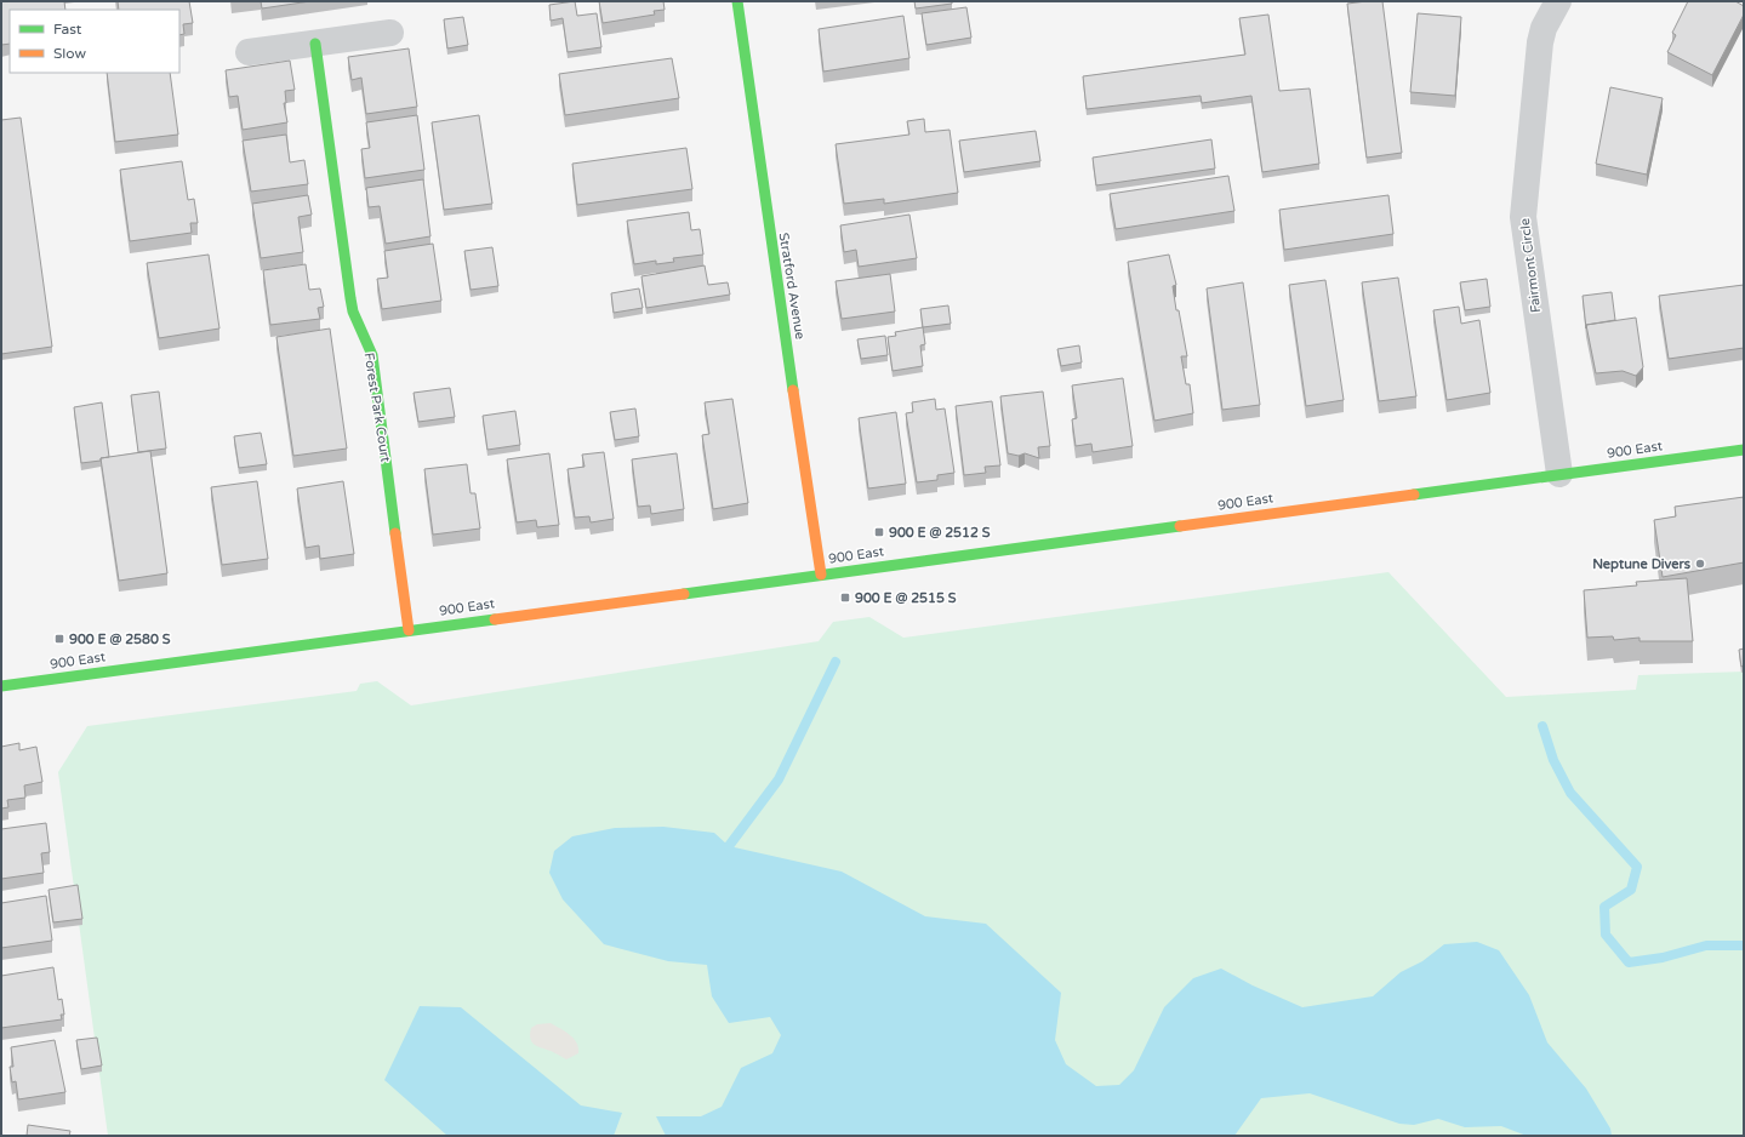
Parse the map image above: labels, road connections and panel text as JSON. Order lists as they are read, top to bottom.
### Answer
{
  "streets": {
    "street": [
      "Fairmont Circle",
      "Stratford Avenue",
      "Forest Park Court",
      "900 East"
    ]
  },
  "crossings": [
    ["Fairmont Circle", "900 East"],
    ["Stratford Avenue", "900 East"],
    ["Forest Park Court", "900 East"]
  ],
  "places": {
    "transit": ["900 E @ 2512 S", "900 E @ 2515 S", "900 E @ 2580 S"],
    "other": ["Neptune Divers"]
  },
  "legend": ["Fast", "Slow"]
}
